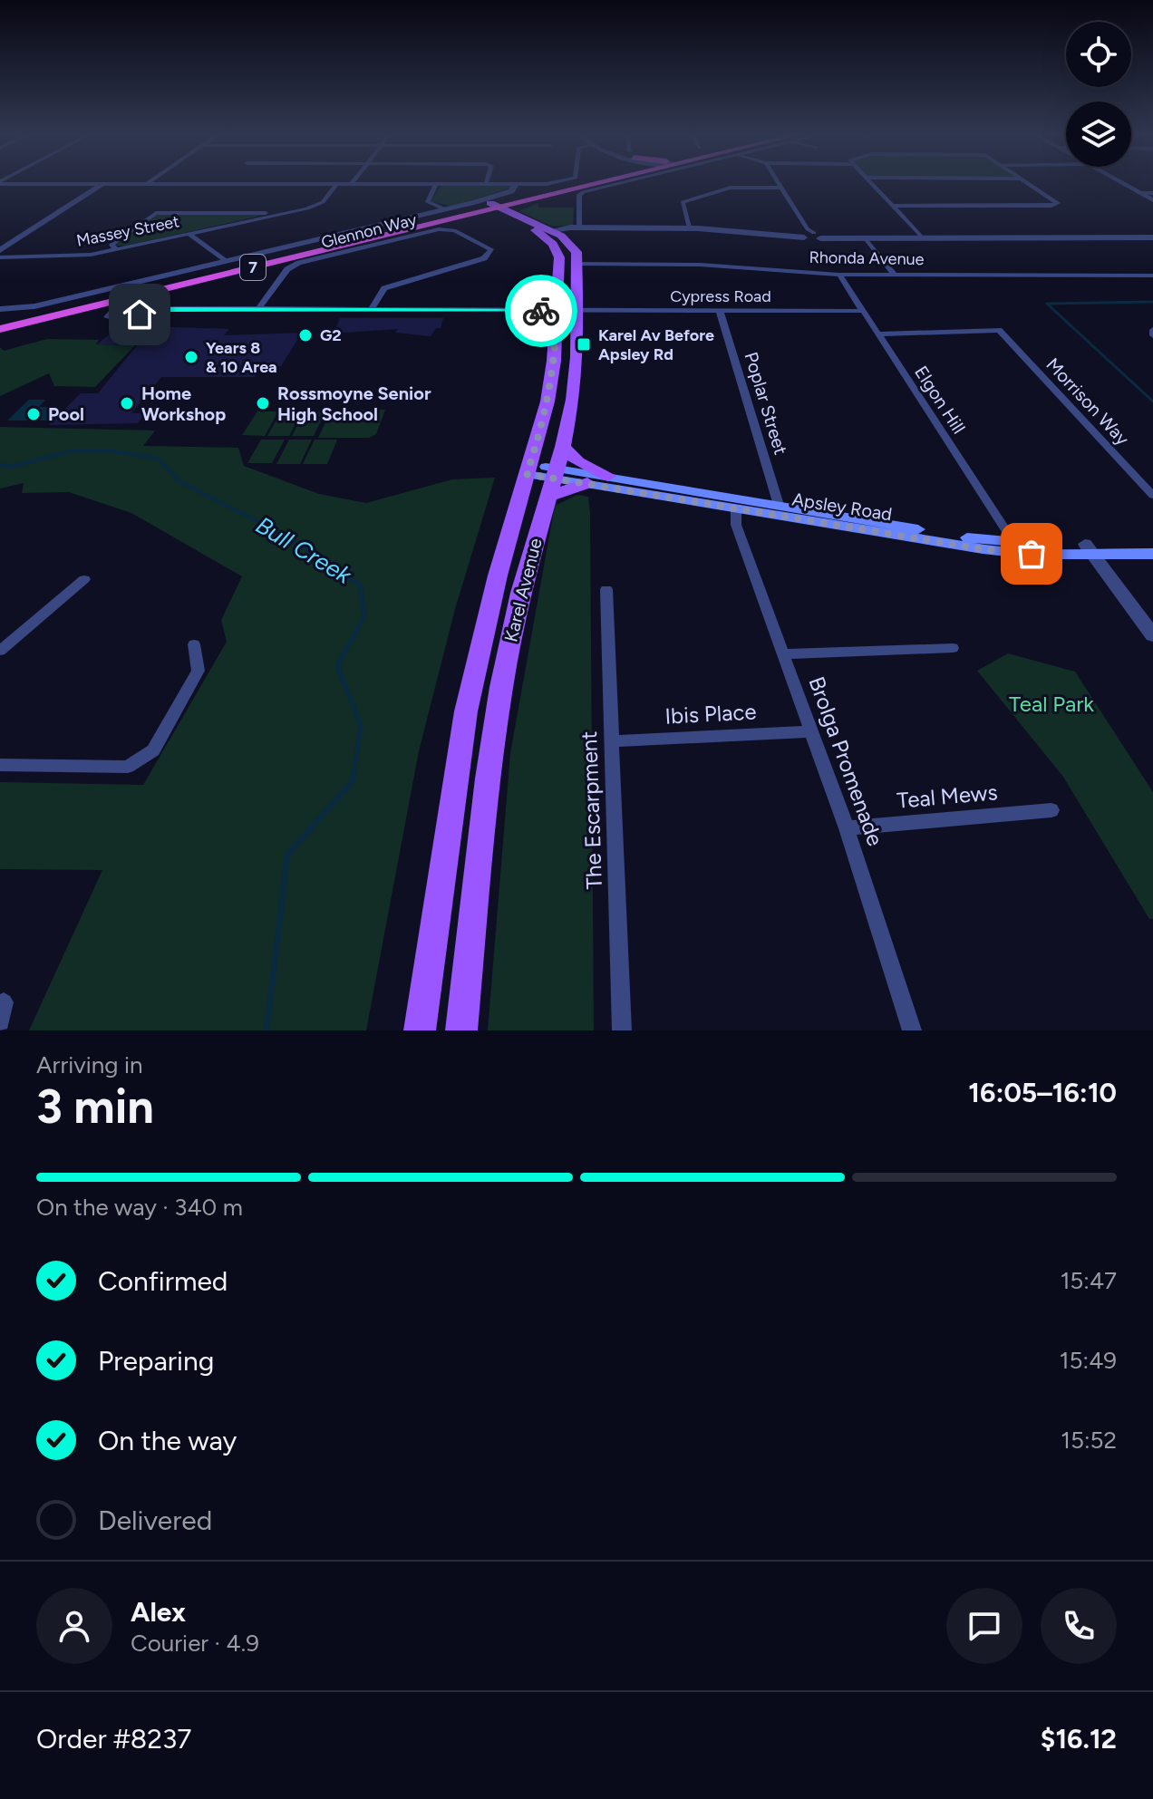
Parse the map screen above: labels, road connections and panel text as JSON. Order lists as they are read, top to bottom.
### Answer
{
  "streets": {
    "highway": ["7"],
    "main road": ["Apsley Road", "Karel Avenue"],
    "street": [
      "Massey Street",
      "Glennon Way",
      "Rhonda Avenue",
      "Cypress Road",
      "Elgon Hill",
      "Morrison Way",
      "Poplar Street",
      "Ibis Place",
      "Brolga Promenade",
      "Teal Mews",
      "The Escarpment"
    ]
  },
  "crossings": [
    ["Glennon Way", "Cypress Road"],
    ["Rhonda Avenue", "Elgon Hill"],
    ["Rhonda Avenue", "Karel Avenue"],
    ["Cypress Road", "Elgon Hill"],
    ["Cypress Road", "Poplar Street"],
    ["Cypress Road", "Karel Avenue"],
    ["Elgon Hill", "Apsley Road"],
    ["Poplar Street", "Apsley Road"],
    ["Apsley Road", "Karel Avenue"],
    ["Apsley Road", "Brolga Promenade"],
    ["Ibis Place", "Brolga Promenade"],
    ["Ibis Place", "The Escarpment"],
    ["Brolga Promenade", "Teal Mews"]
  ],
  "water": ["Bull Creek"],
  "parks": ["Teal Park"],
  "places": {
    "other": [
      "G2",
      "Years 8 & 10 Area",
      "Home Workshop",
      "Rossmoyne Senior High School",
      "Pool"
    ],
    "transit": ["Karel Av Before Apsley Rd"]
  },
  "page": {
    "heading": ["3 min", "Arriving in", "16:05–16:10"],
    "panel": [
      "Alex",
      "Courier · 4.9",
      "Order #8237",
      "$16.12"
    ],
    "bar": "On the way · 340 m",
    "list": [
      ["Confirmed", "15:47"],
      ["Preparing", "15:49"],
      ["On the way", "15:52"],
      "Delivered"
    ]
  }
}
